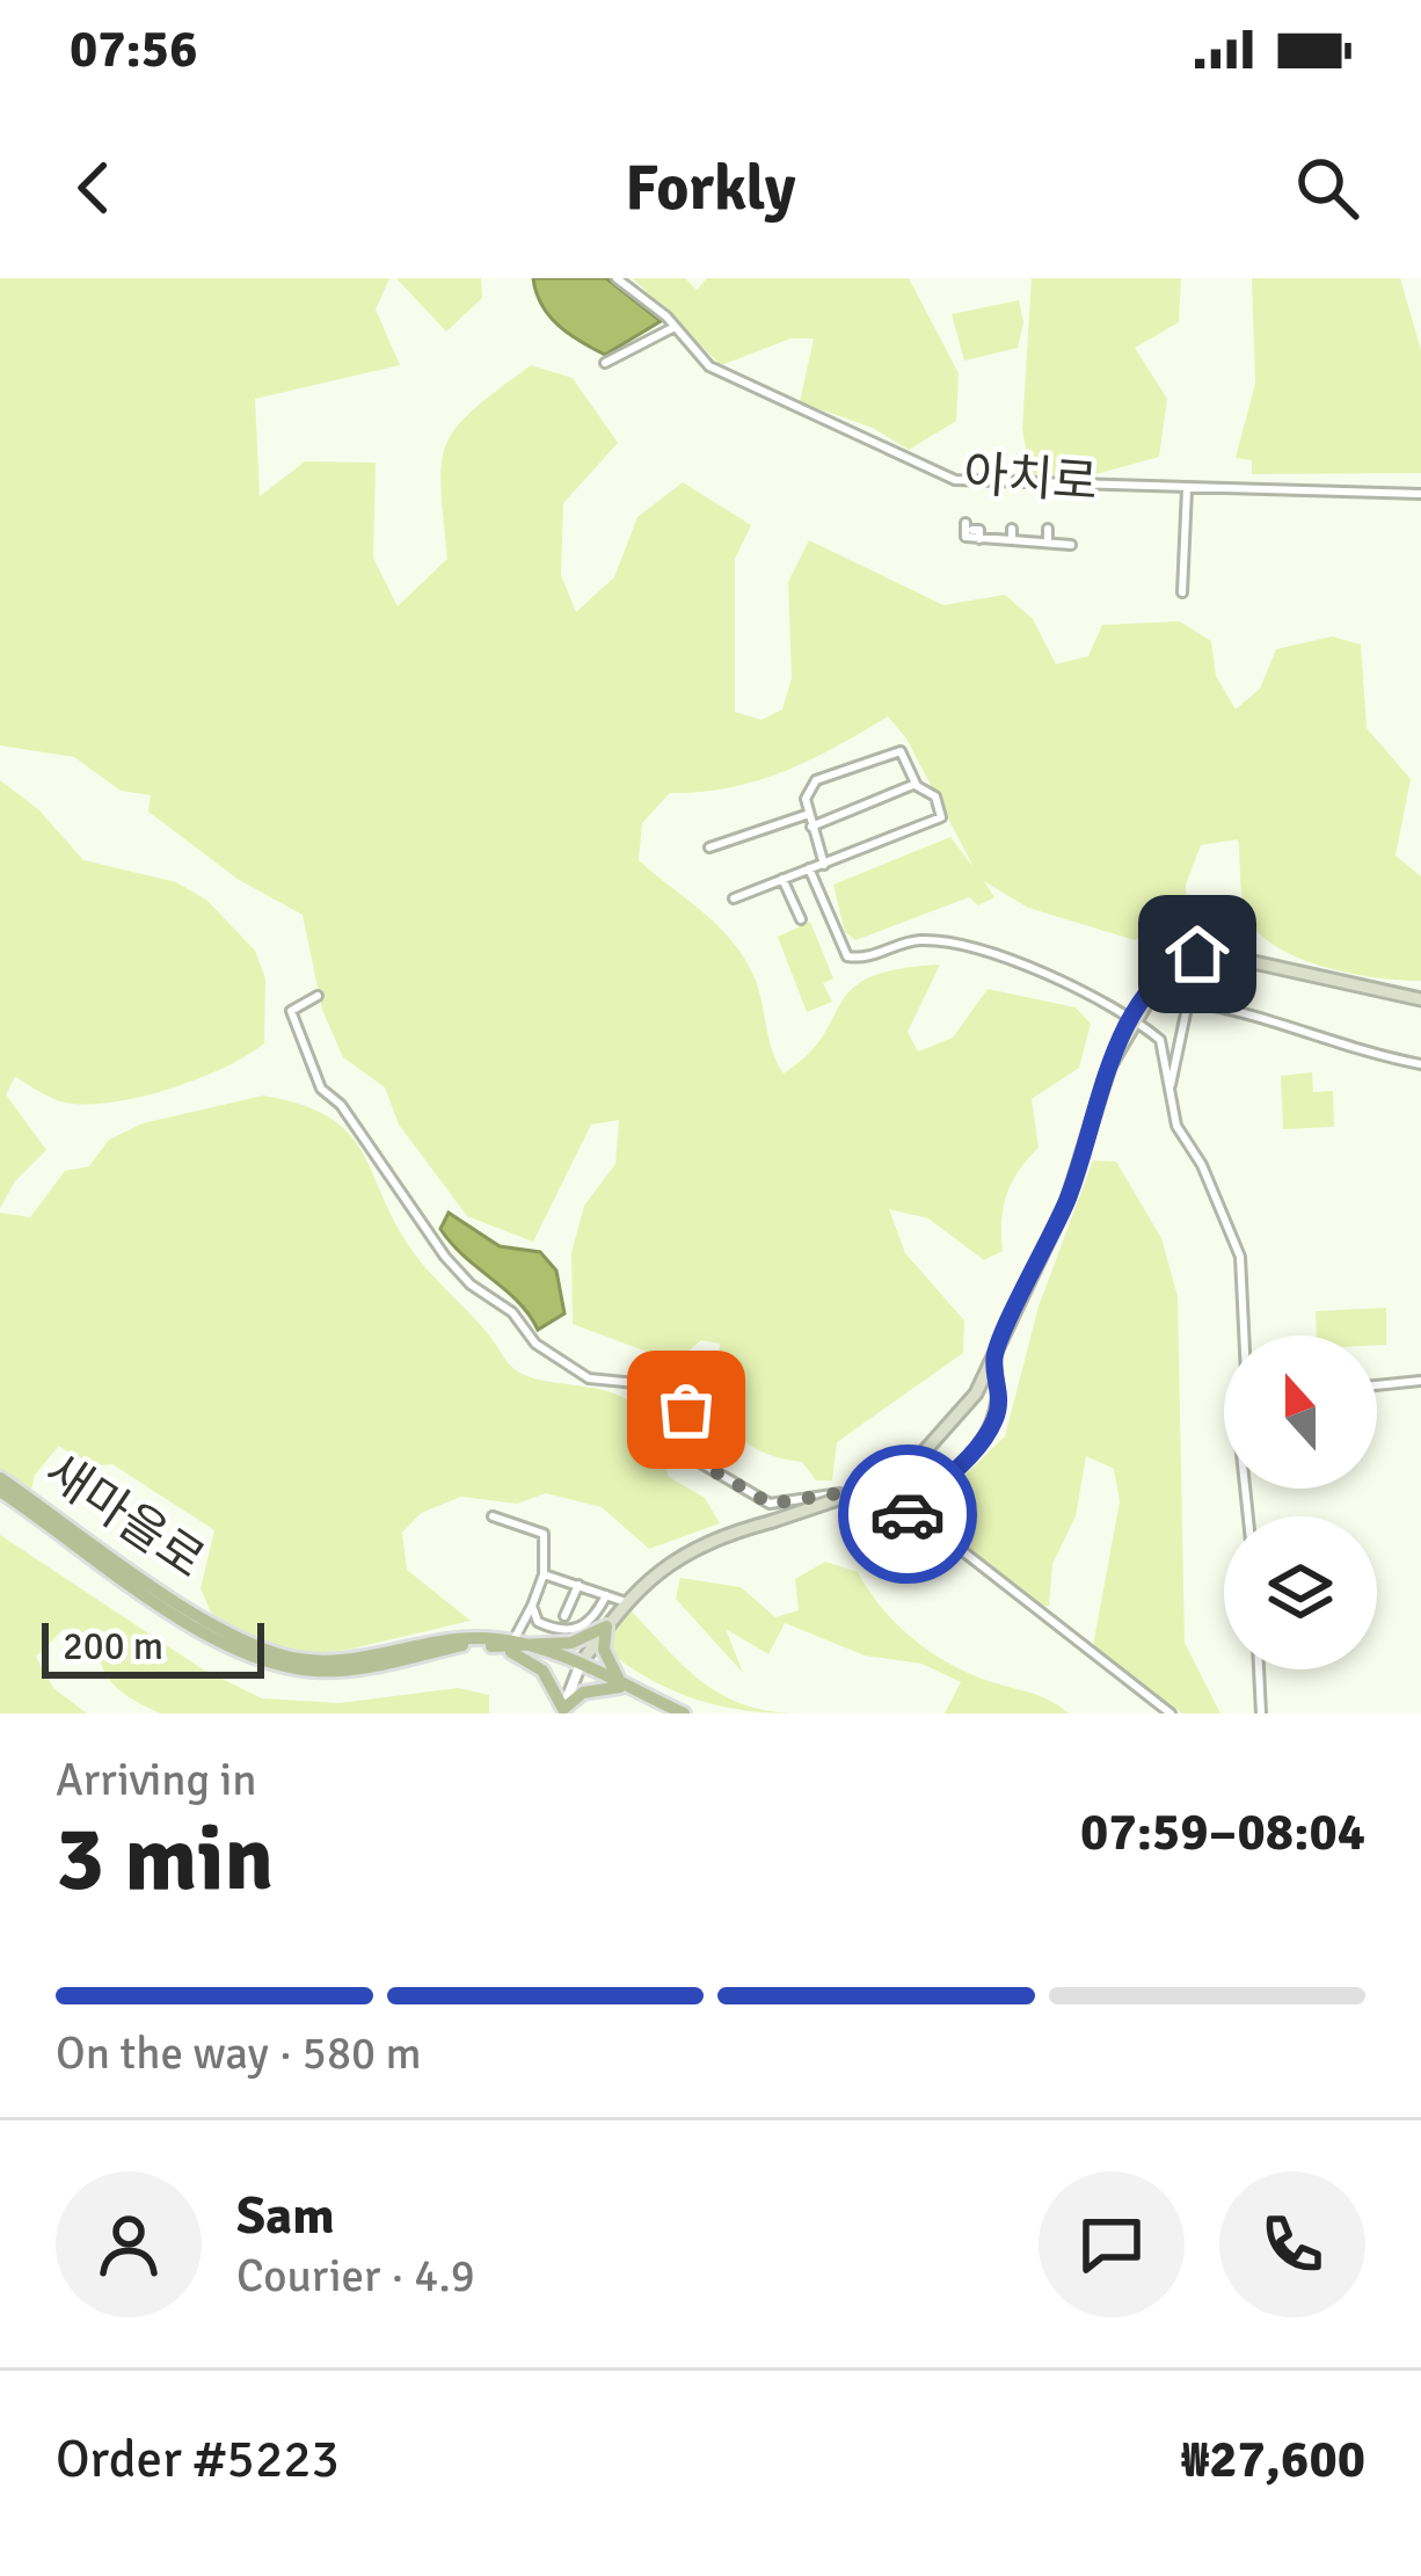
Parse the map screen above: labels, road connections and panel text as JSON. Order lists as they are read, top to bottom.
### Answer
{
  "streets": {
    "main road": ["새마을로"],
    "street": ["아치로"]
  },
  "scale_bar": "200 m",
  "north": "top",
  "page": {
    "status": "07:56",
    "header": "Forkly",
    "scale": "200 m",
    "heading": ["3 min", "Arriving in", "07:59–08:04"],
    "panel": [
      "Sam",
      "Courier · 4.9",
      "Order #5223",
      "₩27,600"
    ],
    "bar": "On the way · 580 m"
  }
}
